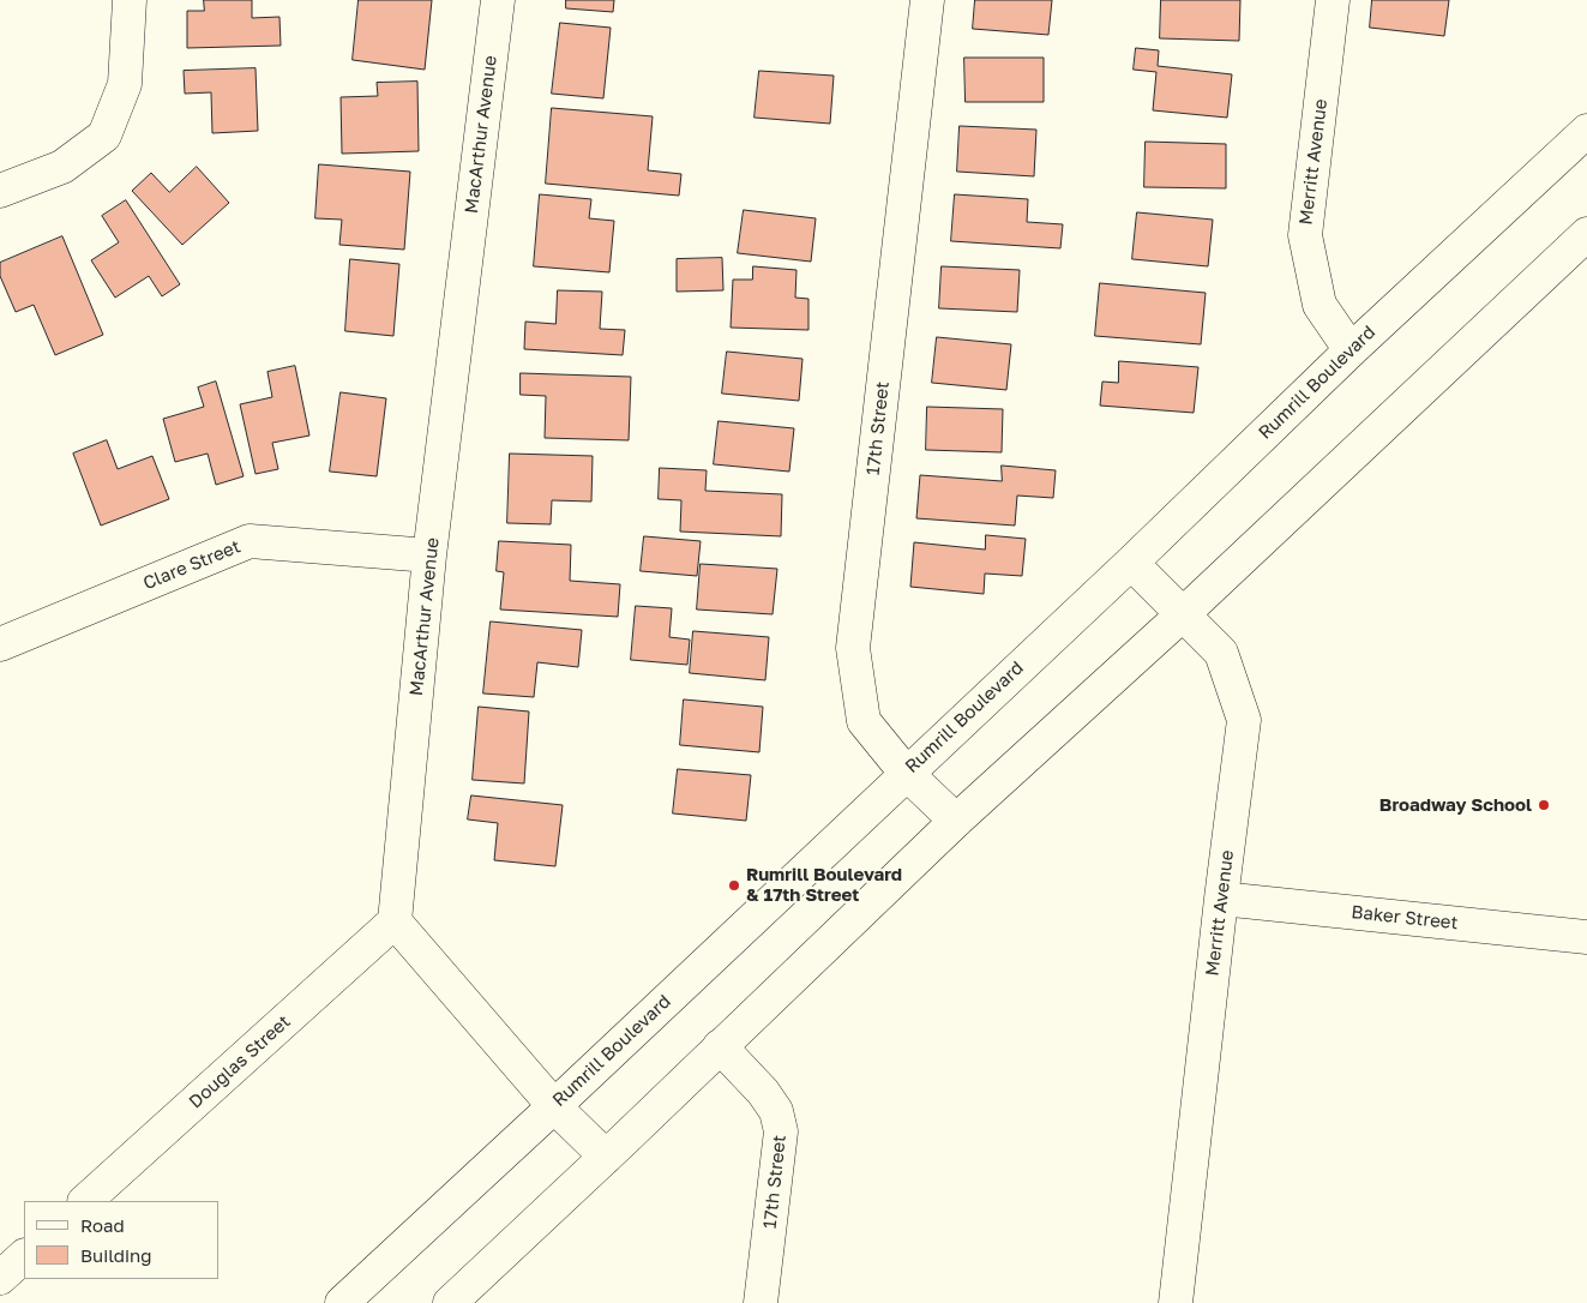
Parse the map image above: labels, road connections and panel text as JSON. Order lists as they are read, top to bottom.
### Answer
{
  "streets": {
    "street": [
      "MacArthur Avenue",
      "Merritt Avenue",
      "Rumrill Boulevard",
      "17th Street",
      "Clare Street",
      "Baker Street",
      "Douglas Street"
    ]
  },
  "crossings": [
    ["MacArthur Avenue", "Clare Street"],
    ["MacArthur Avenue", "Douglas Street"],
    ["Merritt Avenue", "Rumrill Boulevard"],
    ["Merritt Avenue", "Baker Street"],
    ["Rumrill Boulevard", "17th Street"]
  ],
  "places": ["Broadway School", "Rumrill Boulevard & 17th Street"],
  "legend": ["Road", "Building"]
}
